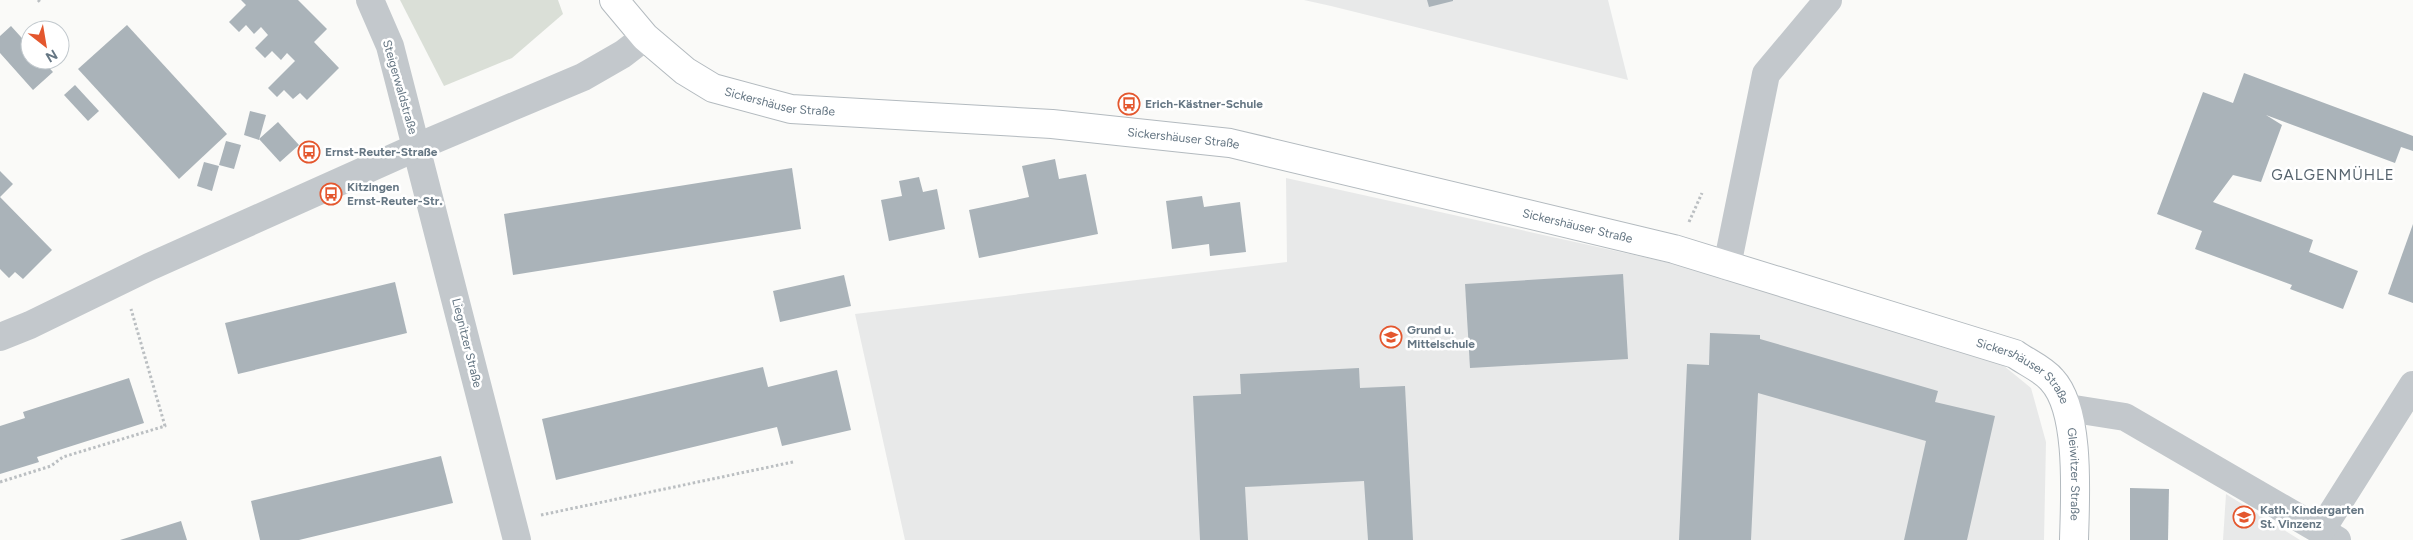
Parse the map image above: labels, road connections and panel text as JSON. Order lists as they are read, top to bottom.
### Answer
{
  "streets": {
    "street": [
      "Steigerwaldstraße",
      "Sickershäuser Straße",
      "Liegnitzer Straße",
      "Gleiwitzer Straße"
    ]
  },
  "crossings": [
    ["Steigerwaldstraße", "Liegnitzer Straße"],
    ["Sickershäuser Straße", "Gleiwitzer Straße"]
  ],
  "districts": ["GALGENMÜHLE"],
  "places": {
    "bus stop": ["Erich-Kästner-Schule", "Ernst-Reuter-Straße", "Kitzingen Ernst-Reuter-Str."],
    "school or university": ["Grund u. Mittelschule", "Kath. Kindergarten St. Vinzenz"]
  },
  "north": "bottom right"
}
